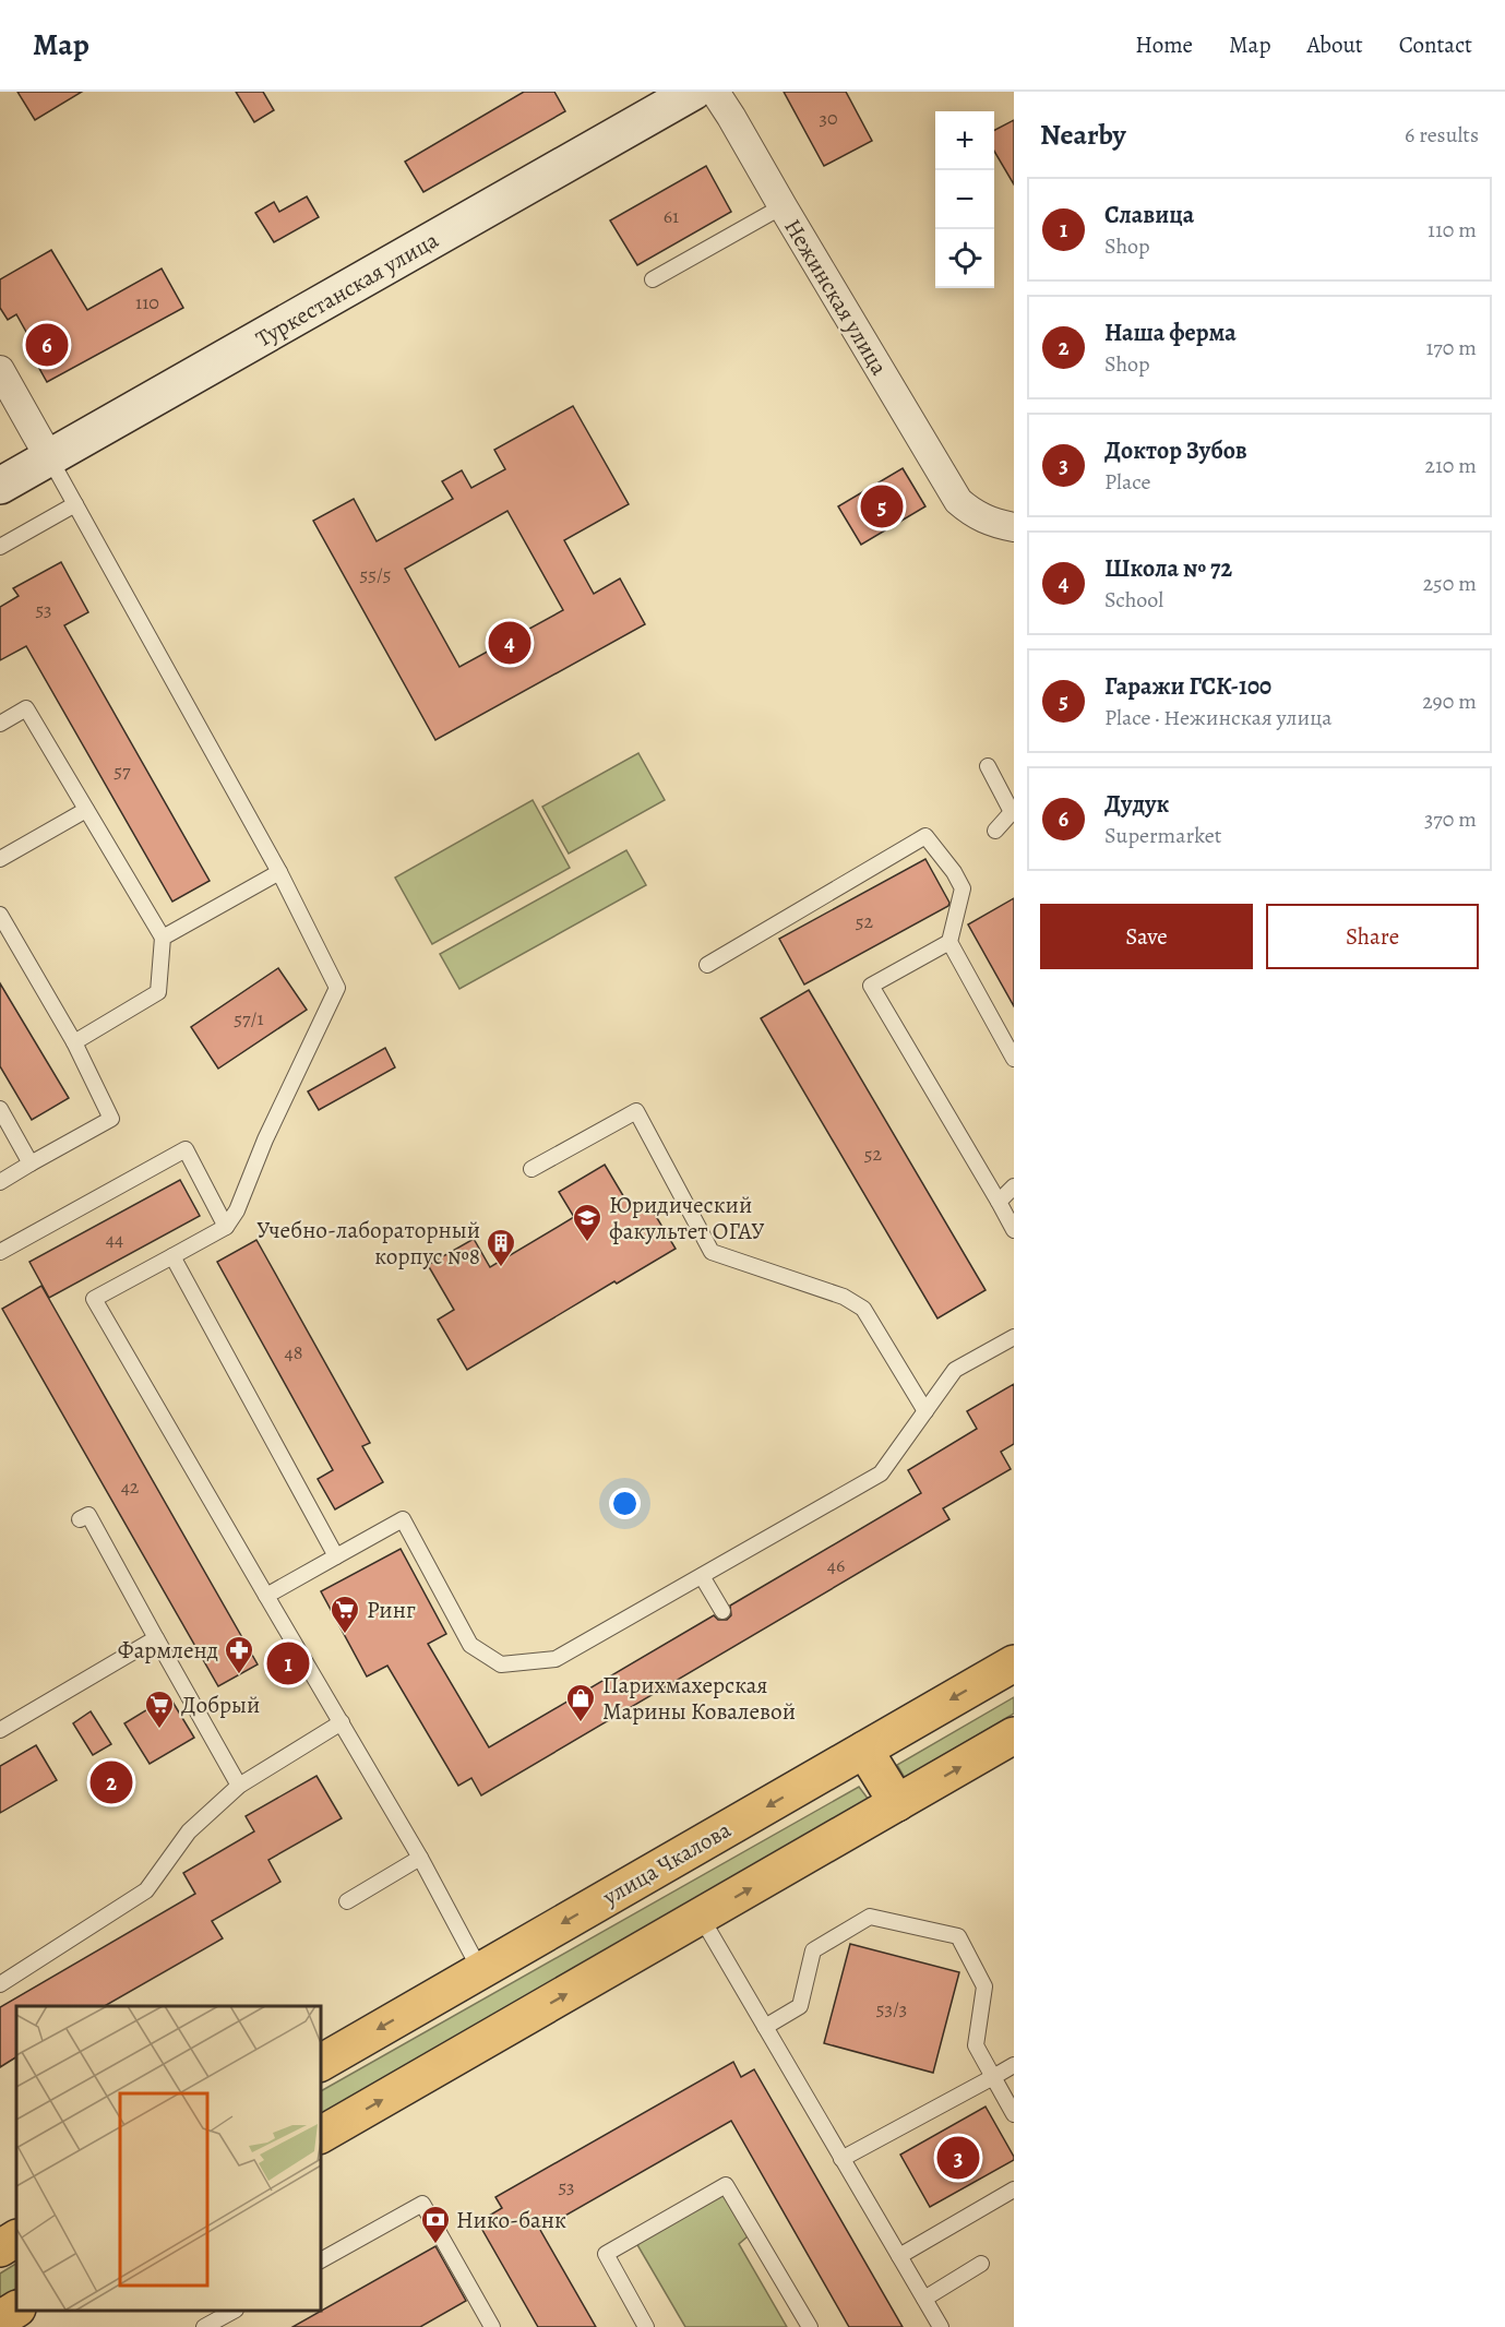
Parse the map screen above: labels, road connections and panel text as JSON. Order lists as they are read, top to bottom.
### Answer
{
  "streets": {
    "main road": ["Туркестанская улица", "улица Чкалова"],
    "street": ["Нежинская улица"]
  },
  "places": {
    "school or university": ["Юридический факультет ОГАУ"],
    "building": ["Учебно-лабораторный корпус №8"],
    "supermarket": ["Ринг", "Добрый"],
    "pharmacy": ["Фармленд"],
    "shop": ["Парихмахерская Марины Ковалевой"],
    "bank": ["Нико-банк"]
  },
  "house_numbers": [
    "30",
    "61",
    "110",
    "55/5",
    "53",
    "57",
    "52",
    "57/1",
    "52",
    "44",
    "48",
    "42",
    "46",
    "53/3",
    "53"
  ],
  "page": {
    "header": "Map",
    "nav": [
      "Home",
      "Map",
      "About",
      "Contact"
    ],
    "heading": ["Nearby", "6 results"],
    "map_buttons": ["+", "−"],
    "list": [
      {
        "mark": "1",
        "name": "Славица",
        "note": "Shop",
        "value": "110 m"
      },
      {
        "mark": "2",
        "name": "Наша ферма",
        "note": "Shop",
        "value": "170 m"
      },
      {
        "mark": "3",
        "name": "Доктор Зубов",
        "note": "Place",
        "value": "210 m"
      },
      {
        "mark": "4",
        "name": "Школа № 72",
        "note": "School",
        "value": "250 m"
      },
      {
        "mark": "5",
        "name": "Гаражи ГСК-100",
        "note": "Place · Нежинская улица",
        "value": "290 m"
      },
      {
        "mark": "6",
        "name": "Дудук",
        "note": "Supermarket",
        "value": "370 m"
      }
    ],
    "pins": [
      "6",
      "5",
      "4",
      "1",
      "2",
      "3"
    ],
    "buttons": ["Save", "Share"]
  }
}
